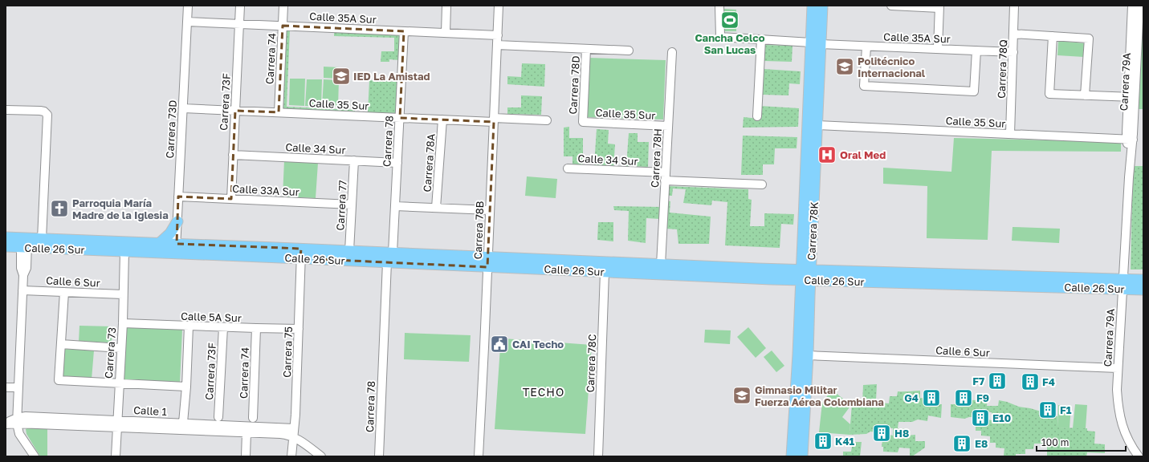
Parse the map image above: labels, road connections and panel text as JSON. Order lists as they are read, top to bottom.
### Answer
{
  "streets": {
    "main road": ["Carrera 78K", "Calle 26 Sur"],
    "street": [
      "Calle 35A Sur",
      "Carrera 74",
      "Carrera 78Q",
      "Carrera 79A",
      "Carrera 78D",
      "Carrera 73F",
      "Calle 35 Sur",
      "Carrera 73D",
      "Carrera 78",
      "Calle 34 Sur",
      "Carrera 78H",
      "Carrera 78A",
      "Calle 33A Sur",
      "Carrera 77",
      "Carrera 78B",
      "Calle 6 Sur",
      "Calle 5A Sur",
      "Carrera 75",
      "Carrera 73",
      "Carrera 78C",
      "Calle 1"
    ]
  },
  "crossings": [
    ["Calle 35A Sur", "Carrera 74"],
    ["Calle 35A Sur", "Carrera 78Q"],
    ["Calle 35A Sur", "Carrera 73F"],
    ["Calle 35A Sur", "Carrera 73D"],
    ["Calle 35A Sur", "Carrera 78"],
    ["Calle 35A Sur", "Carrera 78B"],
    ["Calle 35A Sur", "Carrera 78K"],
    ["Carrera 74", "Calle 35 Sur"],
    ["Carrera 74", "Calle 5A Sur"],
    ["Carrera 78Q", "Calle 35 Sur"],
    ["Carrera 79A", "Calle 35 Sur"],
    ["Carrera 79A", "Calle 26 Sur"],
    ["Carrera 79A", "Calle 6 Sur"],
    ["Carrera 78D", "Calle 35 Sur"],
    ["Carrera 73F", "Calle 35 Sur"],
    ["Carrera 73F", "Calle 34 Sur"],
    ["Carrera 73F", "Calle 33A Sur"],
    ["Carrera 73F", "Calle 5A Sur"],
    ["Calle 35 Sur", "Carrera 73D"],
    ["Calle 35 Sur", "Carrera 78"],
    ["Calle 35 Sur", "Carrera 78H"],
    ["Calle 35 Sur", "Carrera 78A"],
    ["Calle 35 Sur", "Carrera 78B"],
    ["Calle 35 Sur", "Carrera 78K"],
    ["Carrera 73D", "Calle 33A Sur"],
    ["Carrera 73D", "Calle 26 Sur"],
    ["Carrera 78", "Calle 34 Sur"],
    ["Carrera 78", "Calle 26 Sur"],
    ["Calle 34 Sur", "Carrera 78H"],
    ["Calle 34 Sur", "Carrera 77"],
    ["Carrera 78H", "Calle 26 Sur"],
    ["Calle 33A Sur", "Carrera 77"],
    ["Carrera 77", "Calle 26 Sur"],
    ["Carrera 78B", "Calle 26 Sur"],
    ["Carrera 78K", "Calle 26 Sur"],
    ["Carrera 78K", "Calle 6 Sur"],
    ["Calle 26 Sur", "Carrera 75"],
    ["Calle 26 Sur", "Carrera 73"],
    ["Calle 26 Sur", "Carrera 78C"],
    ["Calle 6 Sur", "Carrera 73"],
    ["Calle 5A Sur", "Carrera 75"],
    ["Calle 5A Sur", "Carrera 73"],
    ["Carrera 75", "Calle 1"],
    ["Carrera 73", "Calle 1"]
  ],
  "districts": ["TECHO"],
  "places": {
    "sports": ["Cancha Celco San Lucas"],
    "school or university": ["Politécnico Internacional", "IED La Amistad", "Gimnasio Militar Fuerza Aérea Colombiana"],
    "hospital": ["Oral Med"],
    "church": ["Parroquia María Madre de la Iglesia"],
    "public building": ["CAI Techo"],
    "building": [
      "F7",
      "F4",
      "G4",
      "F9",
      "F1",
      "E10",
      "H8",
      "K41",
      "E8"
    ]
  },
  "scale_bar": "100 m"
}
